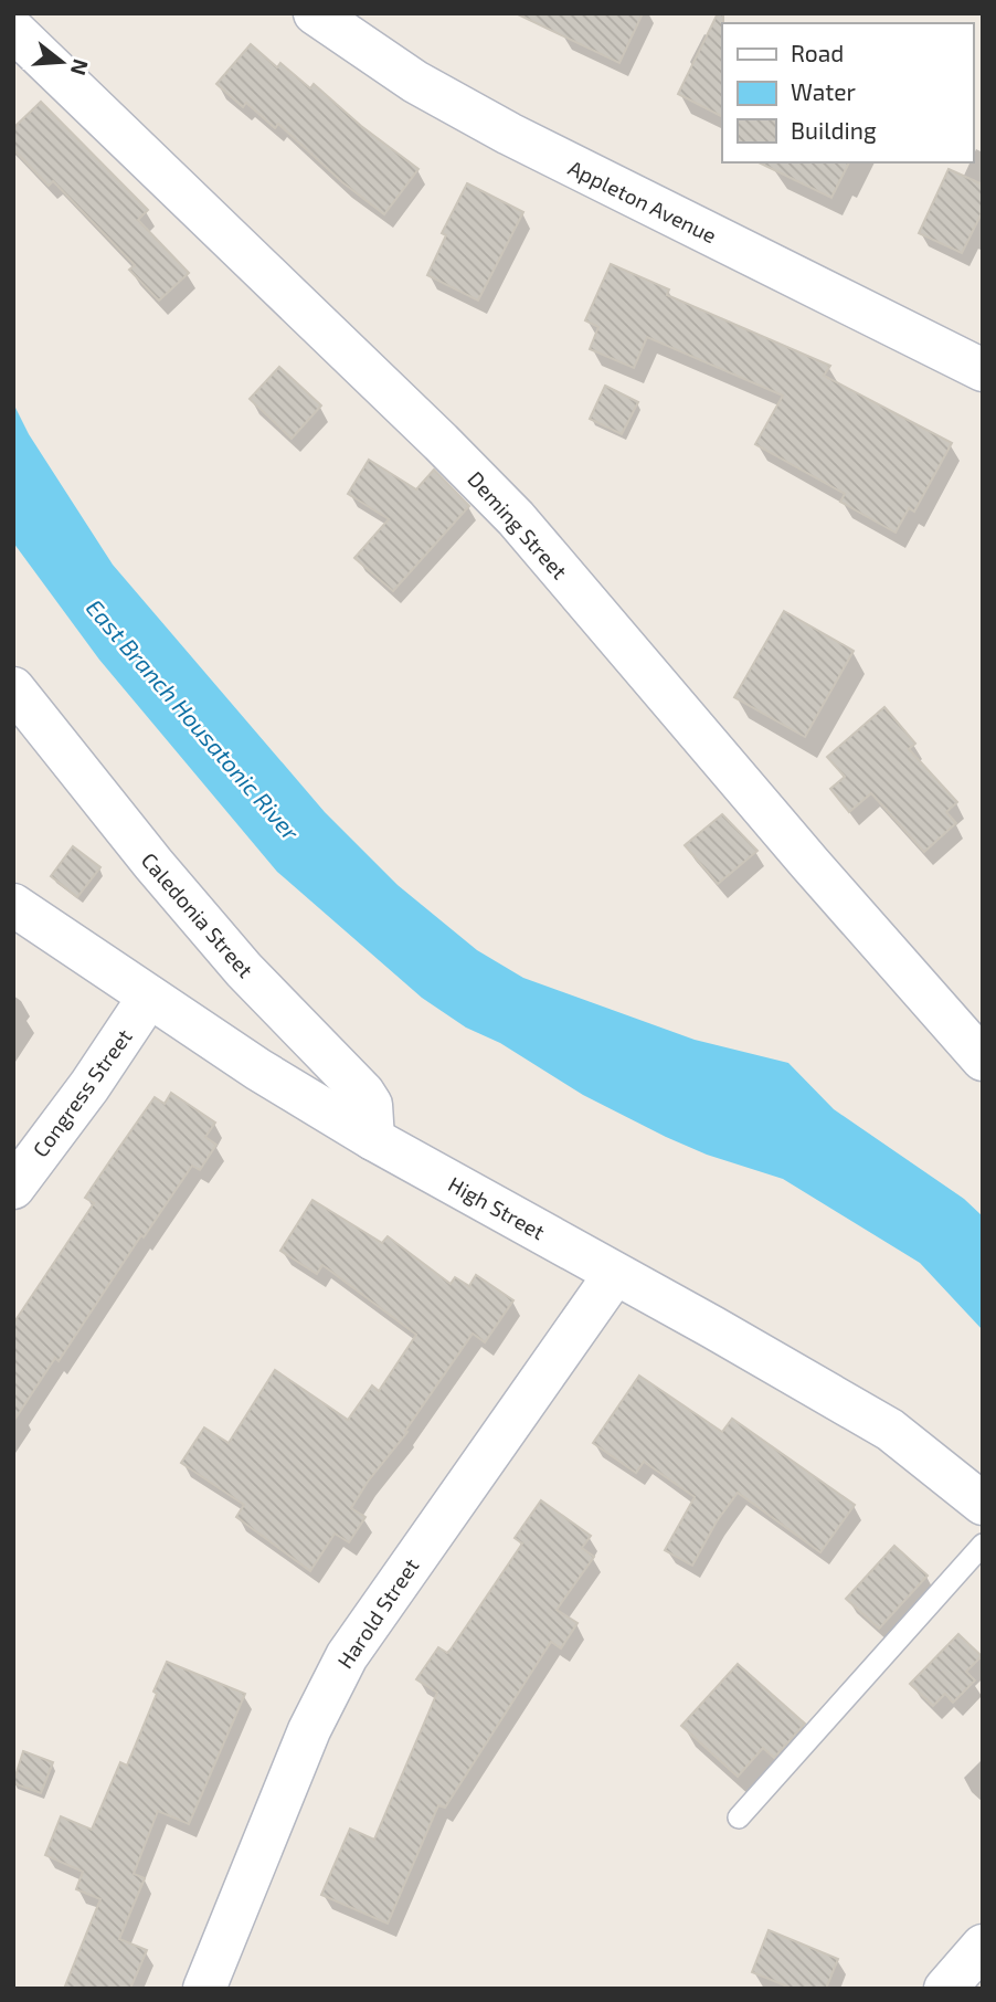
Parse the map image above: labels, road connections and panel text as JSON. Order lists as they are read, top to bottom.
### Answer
{
  "streets": {
    "street": [
      "Appleton Avenue",
      "Deming Street",
      "Caledonia Street",
      "Congress Street",
      "High Street",
      "Harold Street"
    ]
  },
  "crossings": [
    ["Caledonia Street", "High Street"],
    ["Congress Street", "High Street"],
    ["High Street", "Harold Street"]
  ],
  "water": ["East Branch Housatonic River"],
  "legend": ["Road", "Water", "Building"],
  "north": "right"
}
